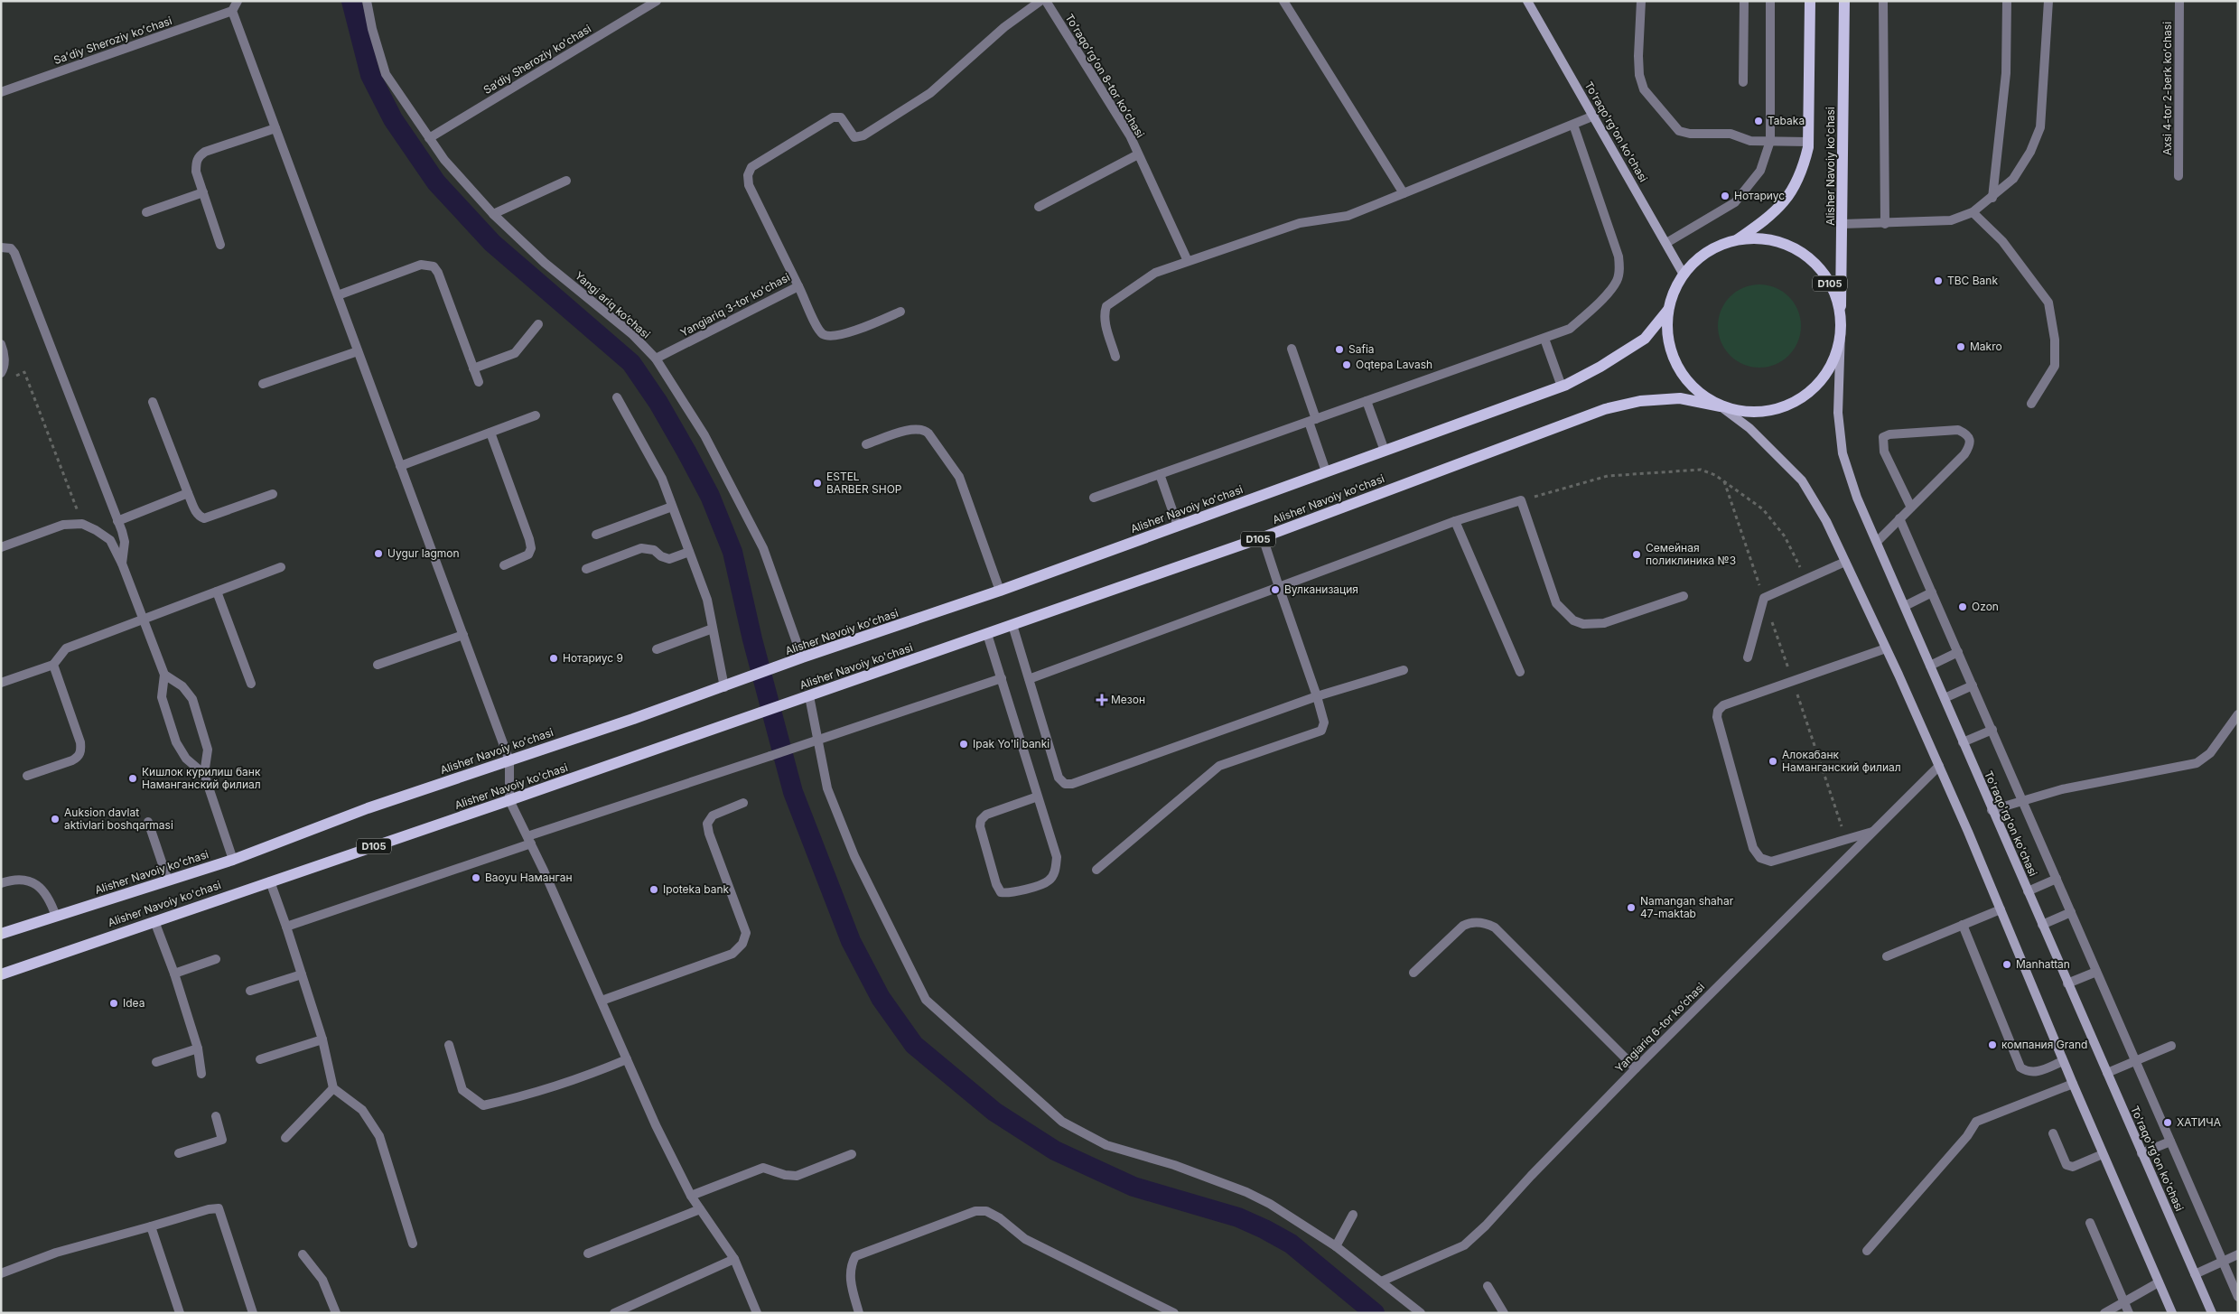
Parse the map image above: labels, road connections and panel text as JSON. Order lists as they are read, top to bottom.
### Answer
{
  "streets": {
    "main road": [
      "To'raqo'rg'on ko'chasi",
      "Alisher Navoiy ko'chasi",
      "D105",
      "Alisher Navoiy koʻchasi"
    ],
    "street": [
      "Saʻdiy Sheroziy koʻchasi",
      "Saʼdiy Sheroziy koʻchasi",
      "Toʻraqoʻrgʻon 8-tor koʻchasi",
      "Аxsi 4-tor 2-berk koʻchasi",
      "Yangi ariq ko‘chasi",
      "Yangiariq 3-tor koʻchasi",
      "Yangiаriq 6-tor koʼchasi"
    ]
  },
  "crossings": [
    ["Saʼdiy Sheroziy koʻchasi", "Yangi ariq ko‘chasi"],
    ["To'raqo'rg'on ko'chasi", "Alisher Navoiy ko'chasi"],
    ["To'raqo'rg'on ko'chasi", "D105"],
    ["Alisher Navoiy ko'chasi", "D105"],
    ["D105", "Alisher Navoiy koʻchasi"],
    ["Yangi ariq ko‘chasi", "Yangiariq 3-tor koʻchasi"],
    ["Yangi ariq ko‘chasi", "Alisher Navoiy koʻchasi"]
  ],
  "places": {
    "other": [
      "Tabaka",
      "Нотариус",
      "TBC Bank",
      "Makro",
      "Safia",
      "Oqtepa Lavash",
      "ESTEL BARBER SHOP",
      "Uygur lagmon",
      "Семейная поликлиника №3",
      "Вулканизация",
      "Ozon",
      "Нотариус 9",
      "Ipak Yo'li banki",
      "Алокабанк Наманганский филиал",
      "Кишлок курилиш банк Наманганский филиал",
      "Auksion davlat aktivlari boshqarmasi",
      "Baoyu Наманган",
      "Ipoteka bank",
      "Namangan shahar 47-maktab",
      "Manhattan",
      "Idea",
      "компания Grand",
      "ХАТИЧА"
    ],
    "health": ["Мезон"]
  }
}
